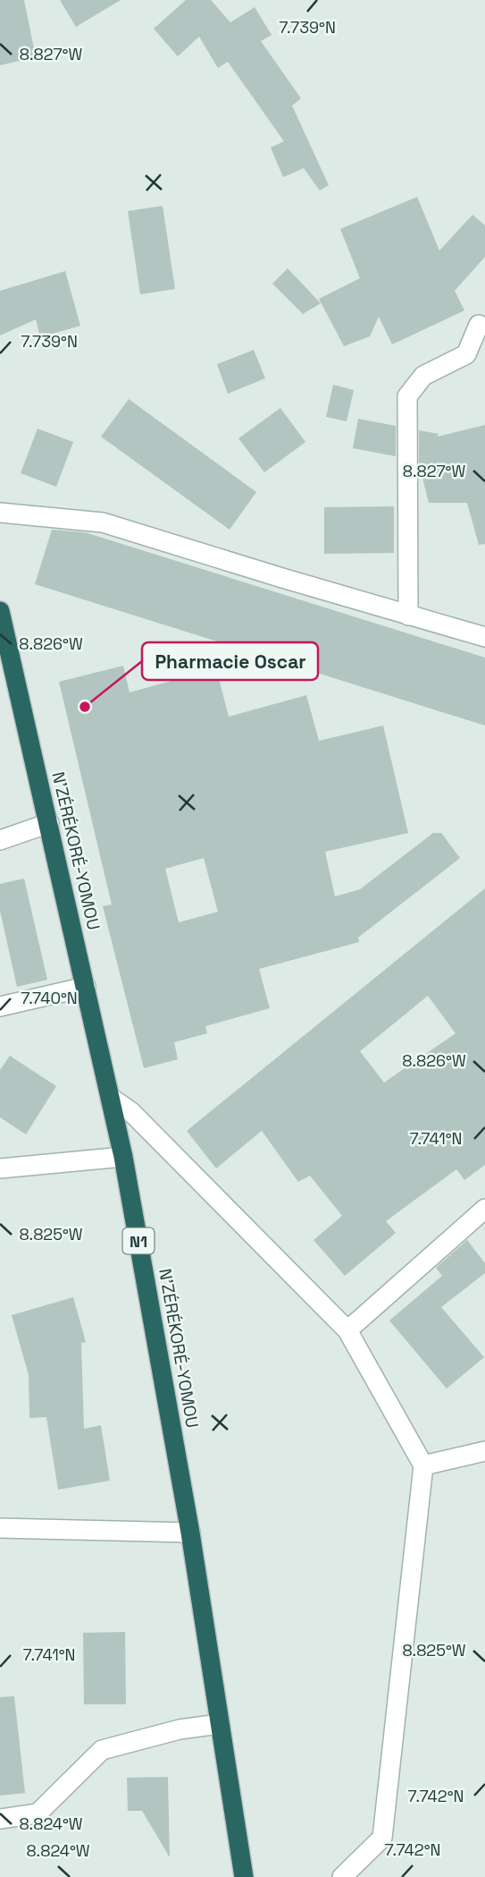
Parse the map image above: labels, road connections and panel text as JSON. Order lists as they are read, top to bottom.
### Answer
{
  "streets": {
    "highway": ["N'ZÉRÉKORÉ-YOMOU", "N1"]
  },
  "places": ["Pharmacie Oscar"],
  "coordinates": [
    "7.739°N",
    "8.827°W",
    "8.826°W",
    "7.740°N",
    "7.741°N",
    "8.825°W",
    "7.742°N",
    "8.824°W"
  ]
}
